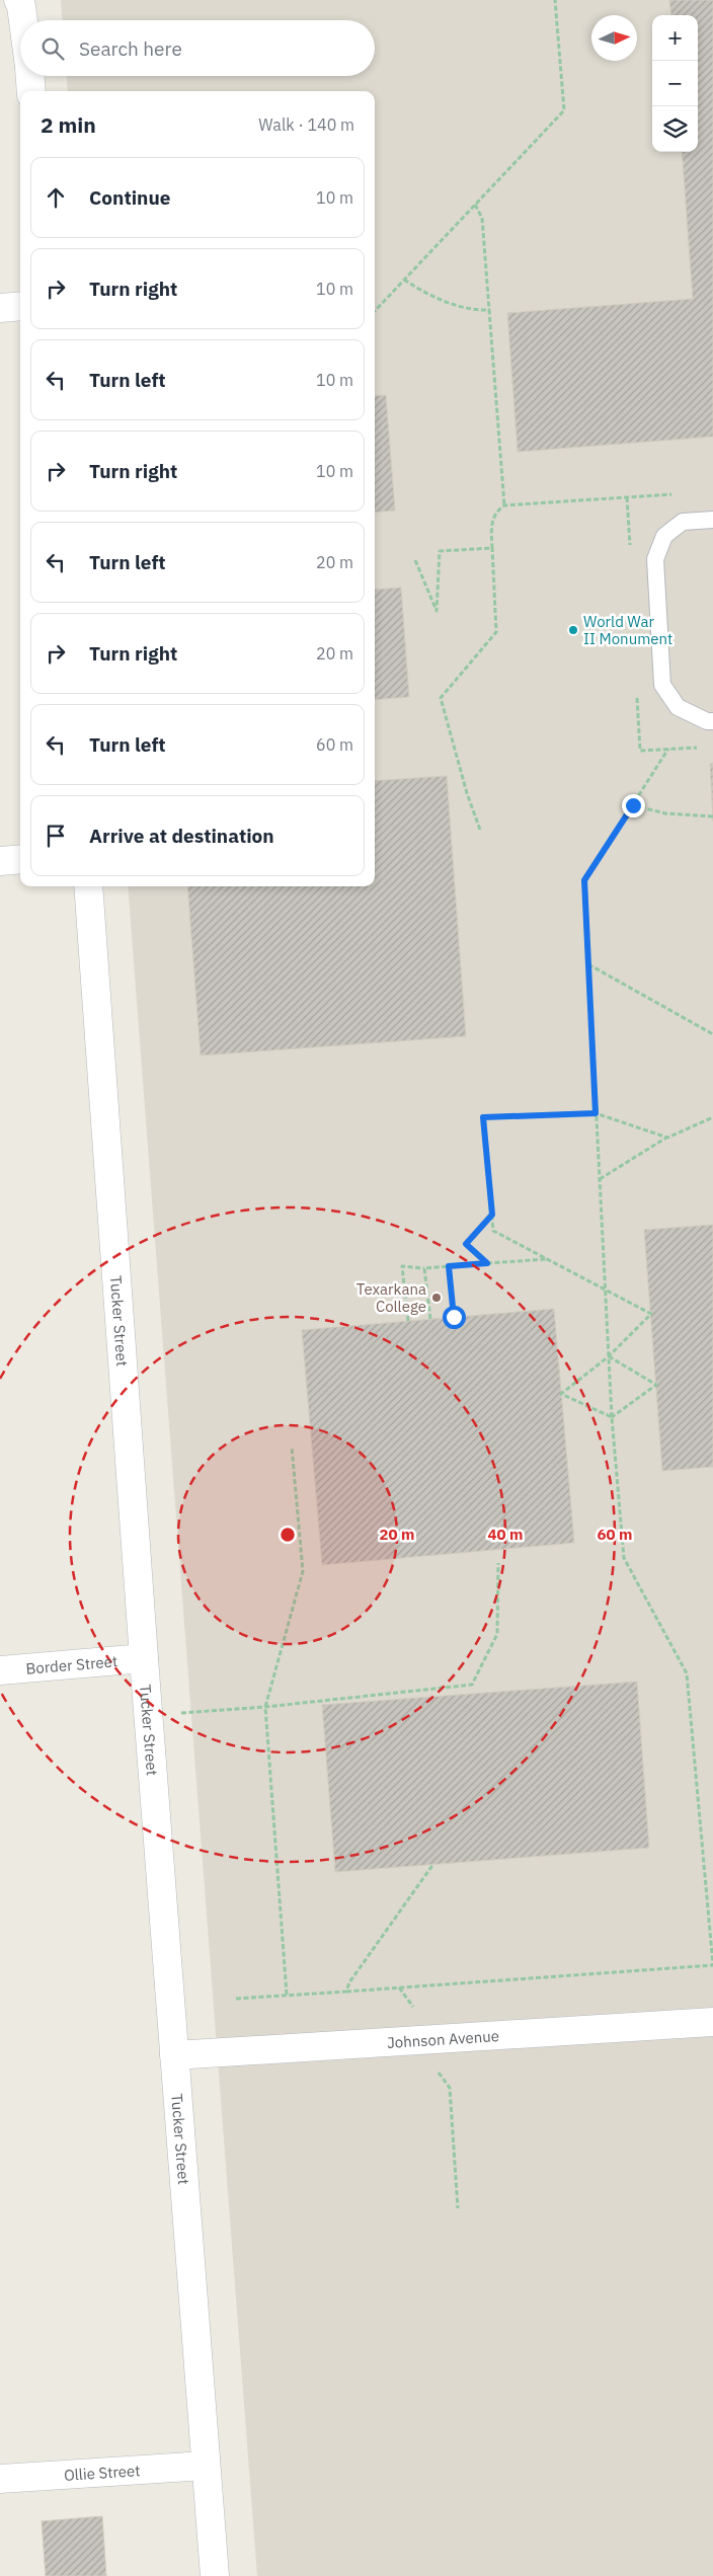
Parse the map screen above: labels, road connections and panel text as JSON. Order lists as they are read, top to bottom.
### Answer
{
  "streets": {
    "street": [
      "Tucker Street",
      "Border Street",
      "Johnson Avenue",
      "Ollie Street"
    ]
  },
  "crossings": [
    ["Tucker Street", "Border Street"],
    ["Tucker Street", "Johnson Avenue"],
    ["Tucker Street", "Ollie Street"]
  ],
  "places": ["World War II Monument", "Texarkana College"],
  "north": "right",
  "page": {
    "map_buttons": ["+", "−"],
    "search": "Search here",
    "heading": ["2 min", "Walk · 140 m"],
    "list": [
      ["Continue", "10 m"],
      ["Turn right", "10 m"],
      ["Turn left", "10 m"],
      ["Turn right", "10 m"],
      ["Turn left", "20 m"],
      ["Turn right", "20 m"],
      ["Turn left", "60 m"],
      "Arrive at destination"
    ]
  },
  "rings": ["20 m", "40 m", "60 m"]
}
